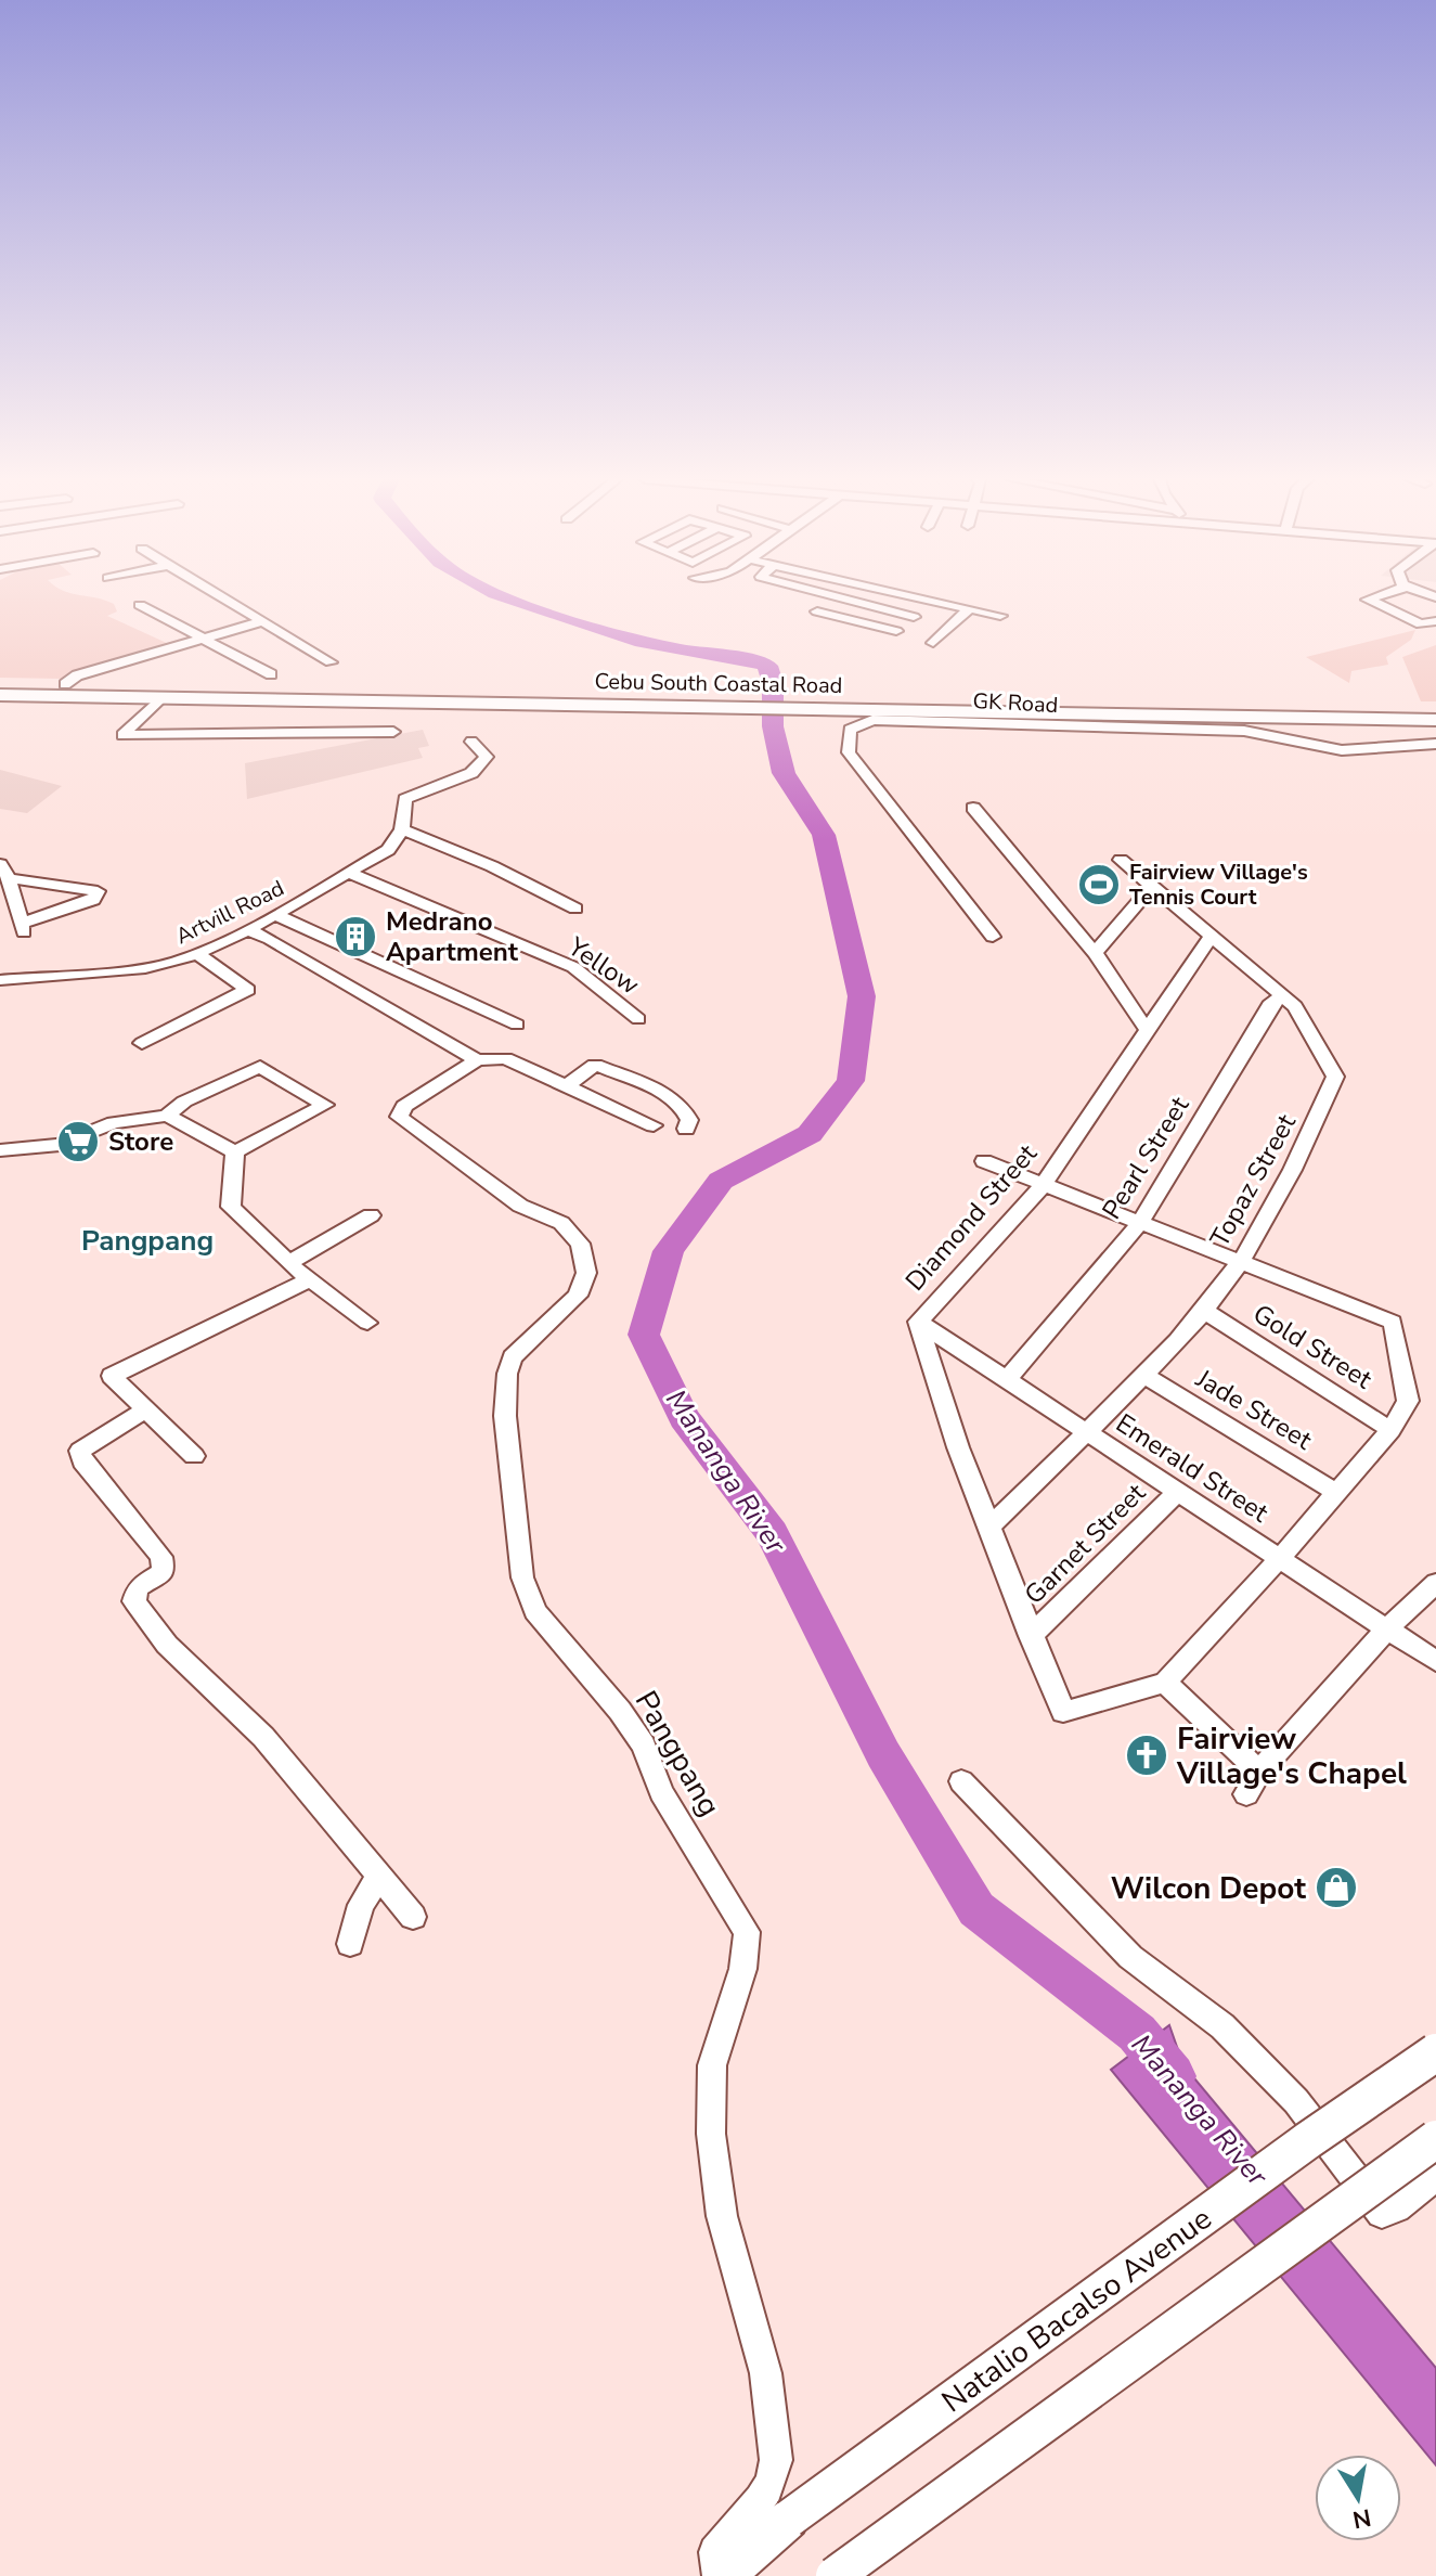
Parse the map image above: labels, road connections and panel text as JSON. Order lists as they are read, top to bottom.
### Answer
{
  "streets": {
    "highway": ["Cebu South Coastal Road"],
    "main road": ["Natalio Bacalso Avenue"],
    "street": [
      "GK Road",
      "Artvill Road",
      "Yellow",
      "Pearl Street",
      "Topaz Street",
      "Diamond Street",
      "Gold Street",
      "Jade Street",
      "Emerald Street",
      "Garnet Street",
      "Pangpang"
    ]
  },
  "crossings": [
    ["Artvill Road", "Yellow"],
    ["Pearl Street", "Topaz Street"],
    ["Pearl Street", "Emerald Street"],
    ["Topaz Street", "Diamond Street"],
    ["Topaz Street", "Gold Street"],
    ["Topaz Street", "Jade Street"],
    ["Topaz Street", "Emerald Street"],
    ["Diamond Street", "Emerald Street"],
    ["Diamond Street", "Garnet Street"],
    ["Emerald Street", "Garnet Street"],
    ["Pangpang", "Natalio Bacalso Avenue"]
  ],
  "districts": ["Pangpang"],
  "water": ["Mananga River"],
  "places": {
    "sports": ["Fairview Village's Tennis Court"],
    "building": ["Medrano Apartment"],
    "supermarket": ["Store"],
    "church": ["Fairview Village's Chapel"],
    "shop": ["Wilcon Depot"]
  },
  "north": "bottom"
}
